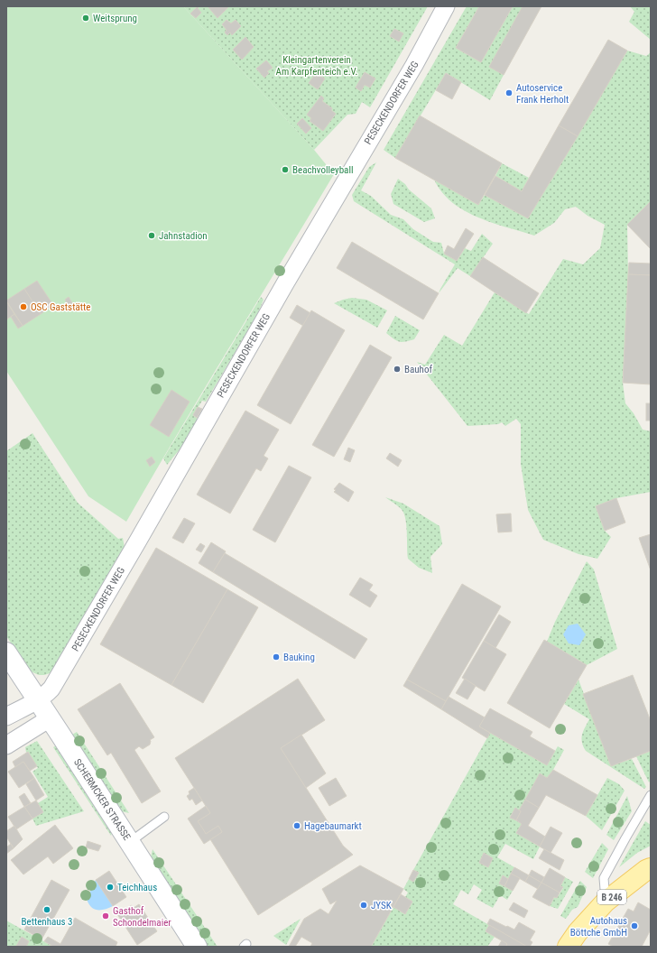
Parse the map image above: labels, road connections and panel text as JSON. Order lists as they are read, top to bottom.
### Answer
{
  "streets": {
    "main road": ["SCHERMCKER STRASSE", "B 246"],
    "street": ["PESECKENDORFER WEG"]
  },
  "crossings": [
    ["PESECKENDORFER WEG", "SCHERMCKER STRASSE"]
  ],
  "parks": ["Kleingartenverein Am Karpfenteich e.V."],
  "places": [
    "Weitsprung",
    "Autoservice Frank Herholt",
    "Beachvolleyball",
    "Jahnstadion",
    "OSC Gaststätte",
    "Bauhof",
    "Bauking",
    "Hagebaumarkt",
    "Teichhaus",
    "JYSK",
    "Bettenhaus 3",
    "Gasthof Schondelmaier",
    "Autohaus Böttche GmbH"
  ]
}
